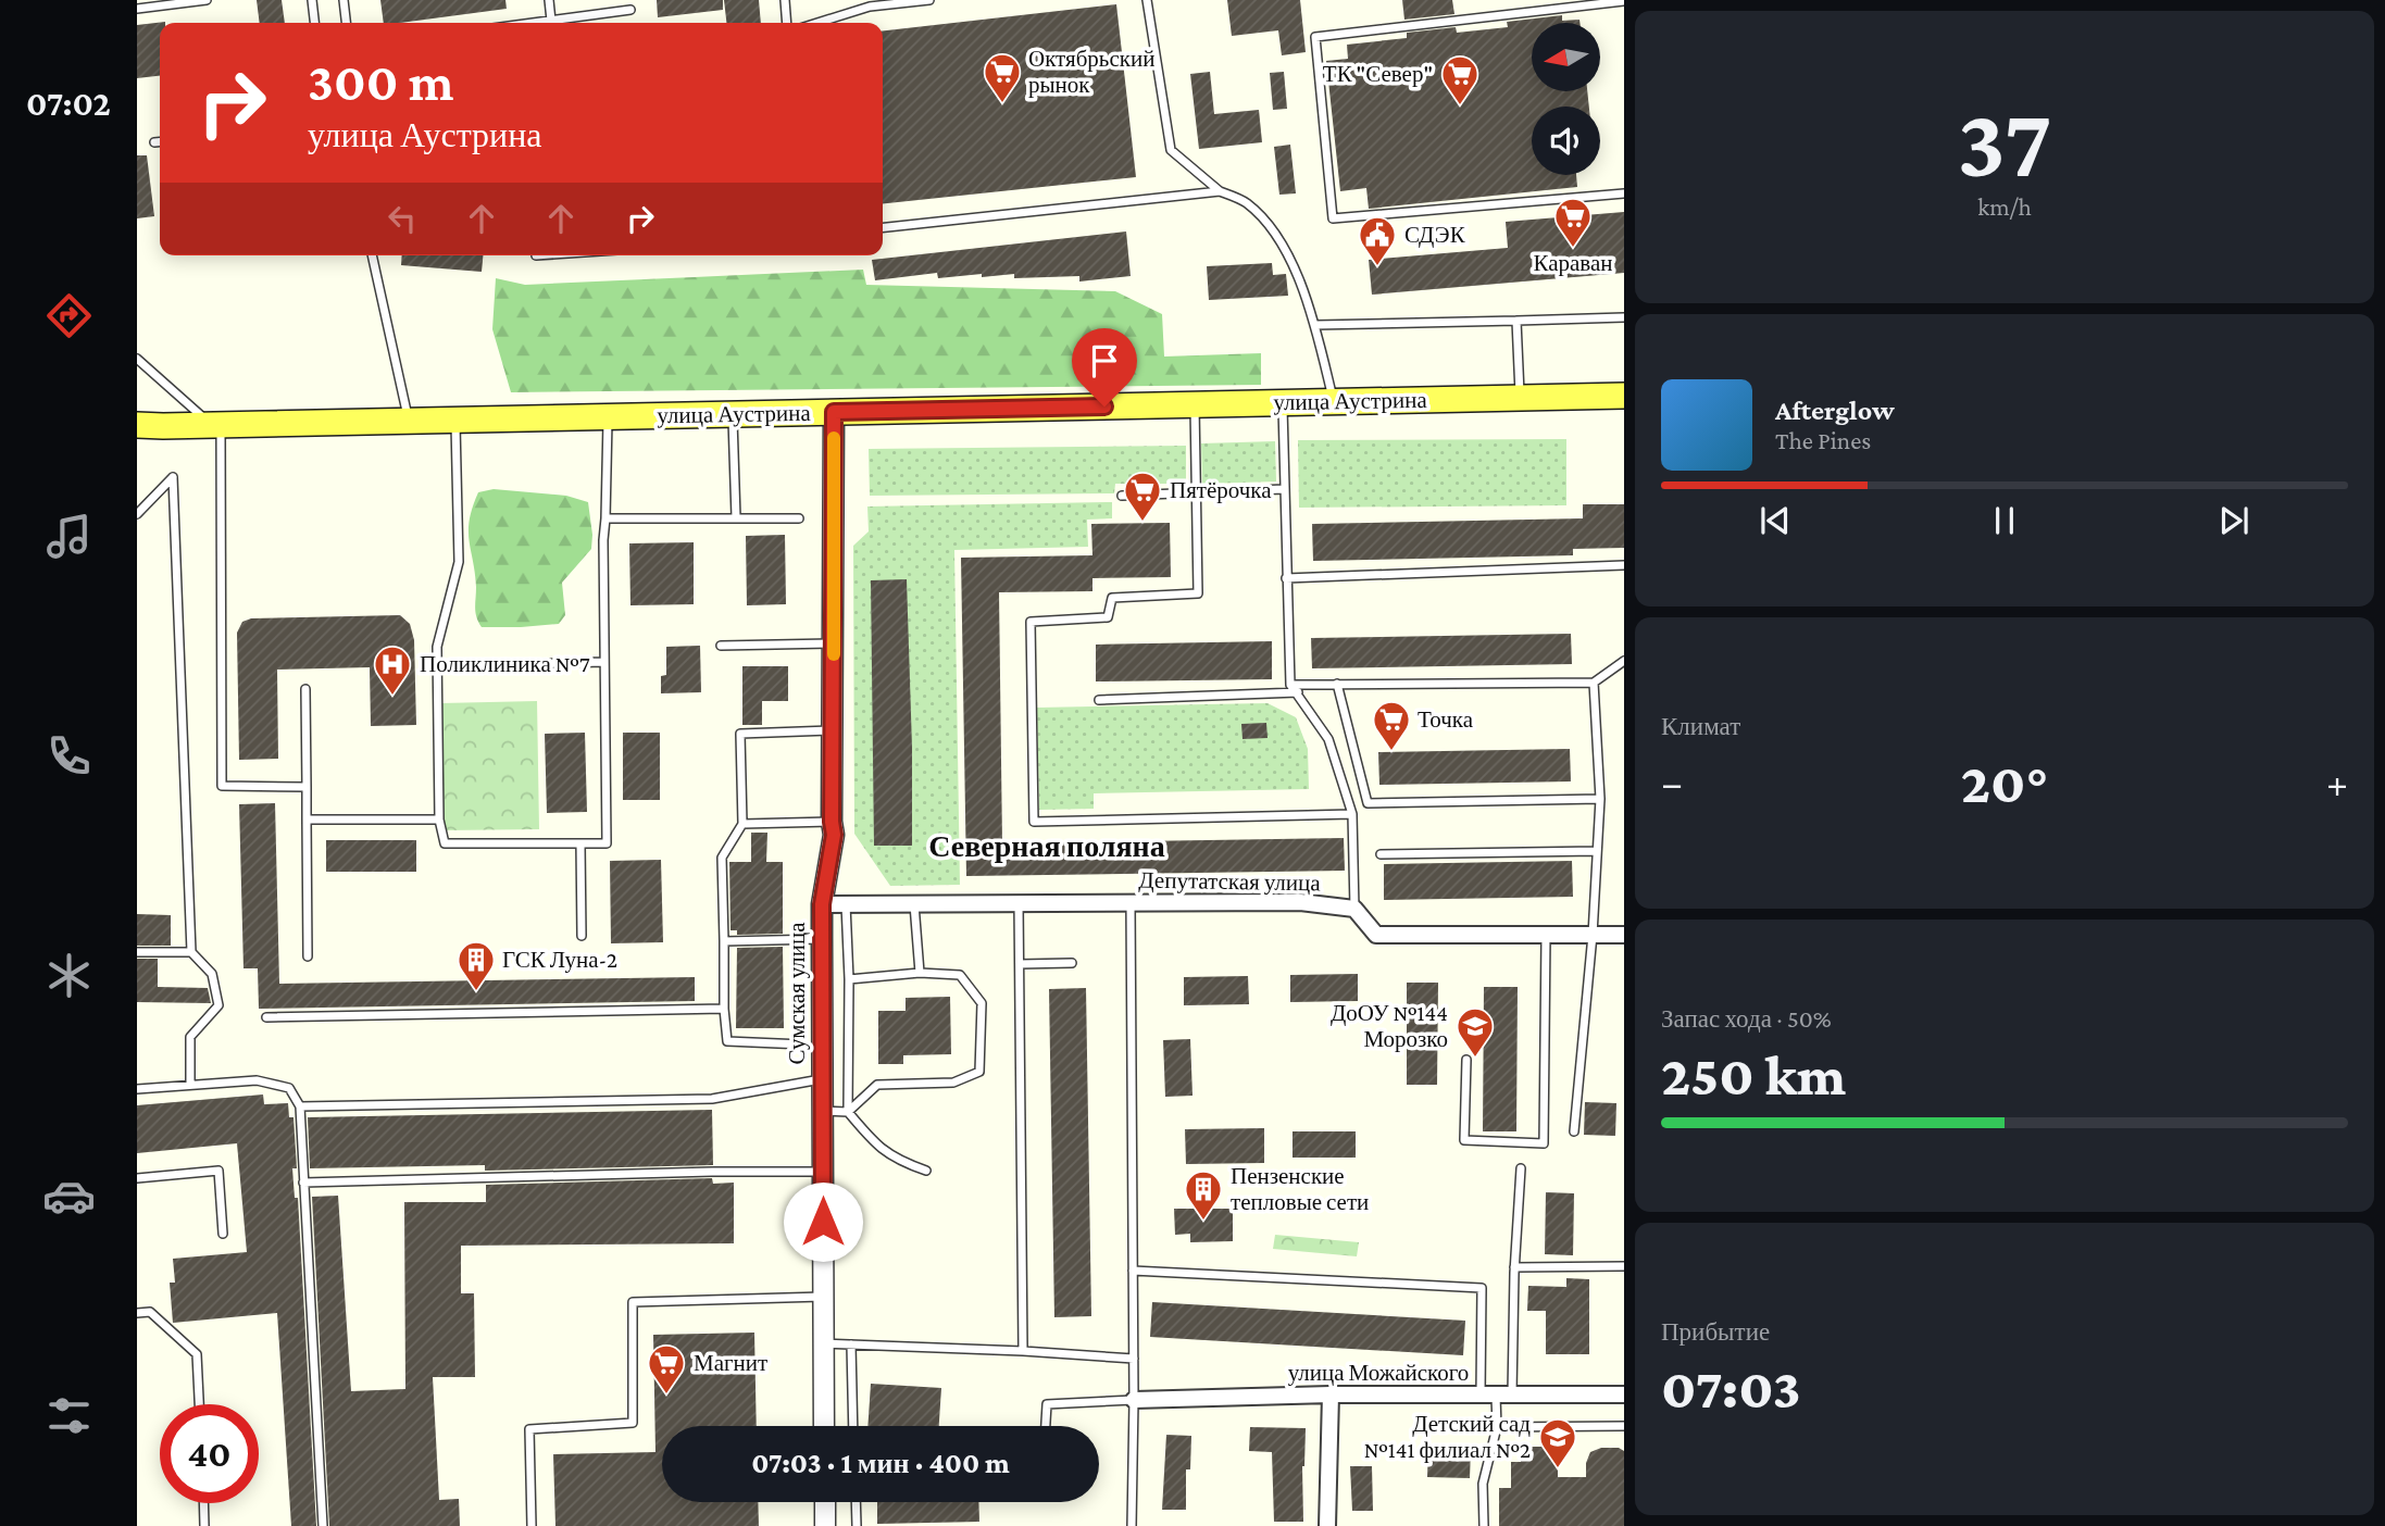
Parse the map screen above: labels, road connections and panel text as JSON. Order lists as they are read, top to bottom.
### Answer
{
  "streets": {
    "main road": ["улица Аустрина"],
    "street": ["Депутатская улица", "Сумская улица", "улица Можайского"]
  },
  "crossings": [
    ["улица Аустрина", "Сумская улица"],
    ["Депутатская улица", "Сумская улица"]
  ],
  "districts": ["Северная поляна"],
  "places": {
    "supermarket": [
      "Октябрьский рынок",
      "ТК \"Север\"",
      "Караван",
      "Пятёрочка",
      "Точка",
      "Магнит"
    ],
    "public building": ["СДЭК"],
    "hospital": ["Поликлиника №7"],
    "building": ["ГСК Луна-2", "Пензенские тепловые сети"],
    "school or university": ["ДоОУ №144 Морозко", "Детский сад №141 филиал №2"]
  },
  "north": "left",
  "page": {
    "tabs": "07:02",
    "tile": [
      ["37", "km/h"],
      "Климат",
      ["Запас хода · 50%", "250 km"],
      ["Прибытие", "07:03"]
    ],
    "turn": ["300 m", "улица Аустрина"],
    "song": ["Afterglow", "The Pines"],
    "heat": ["−", "20°", "+"],
    "limit": "40",
    "trip": "07:03 · 1 мин · 400 m"
  }
}
